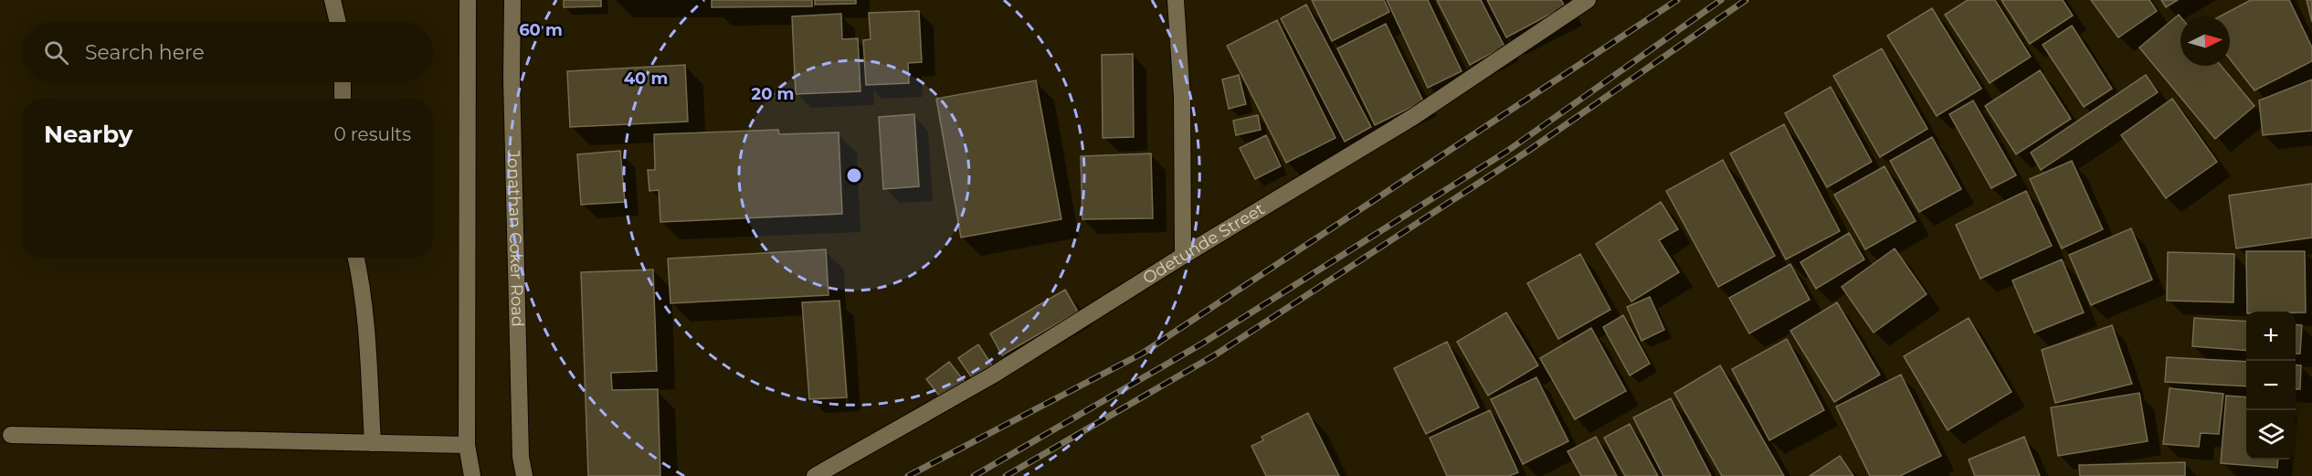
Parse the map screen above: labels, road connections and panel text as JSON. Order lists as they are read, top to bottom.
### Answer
{
  "streets": {
    "street": ["Jonathan Coker Road", "Odetunde Street"]
  },
  "north": "right",
  "page": {
    "search": "Search here",
    "heading": ["Nearby", "0 results"],
    "map_buttons": ["+", "−"]
  },
  "rings": ["60 m", "40 m", "20 m"]
}
